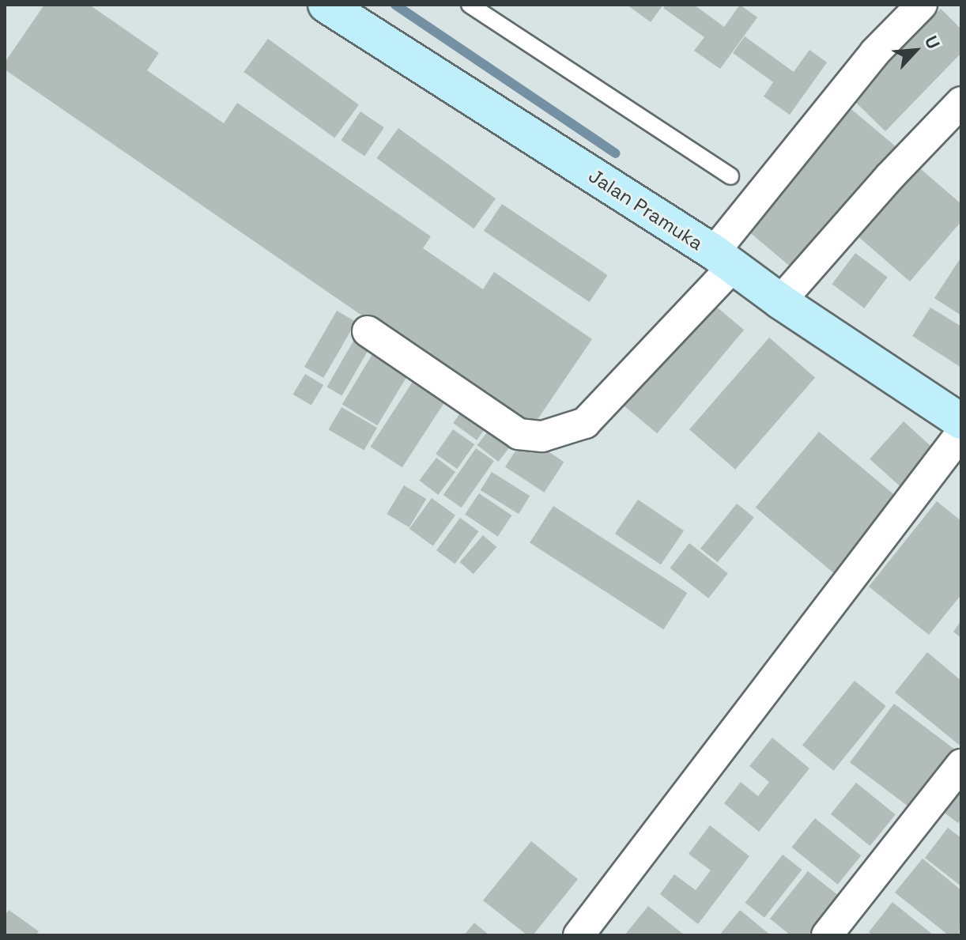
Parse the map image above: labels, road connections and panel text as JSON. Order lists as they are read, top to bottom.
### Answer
{
  "streets": {
    "main road": ["Jalan Pramuka"]
  },
  "north": "top right"
}
